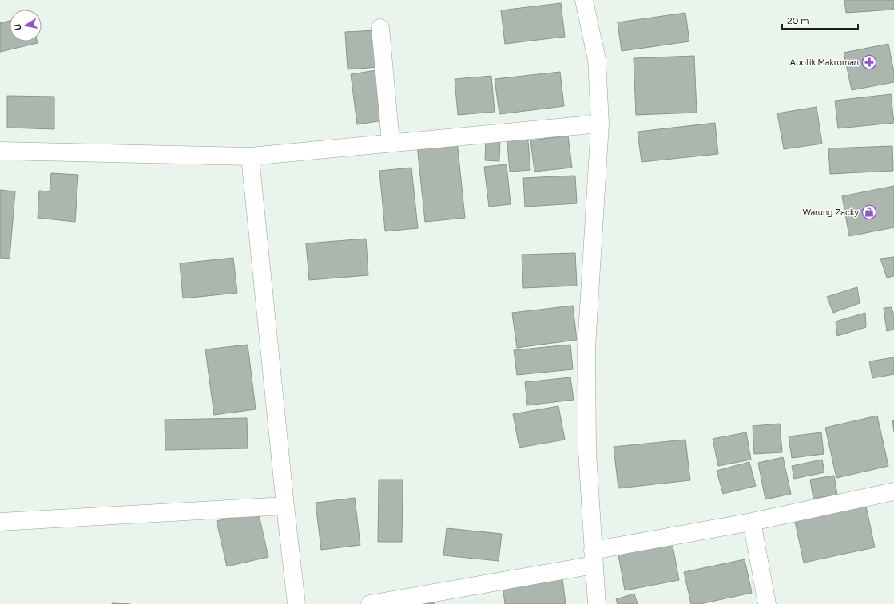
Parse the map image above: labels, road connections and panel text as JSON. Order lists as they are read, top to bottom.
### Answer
{
  "places": {
    "pharmacy": ["Apotik Makroman"],
    "shop": ["Warung Zacky"]
  },
  "scale_bar": "20 m",
  "north": "left"
}
